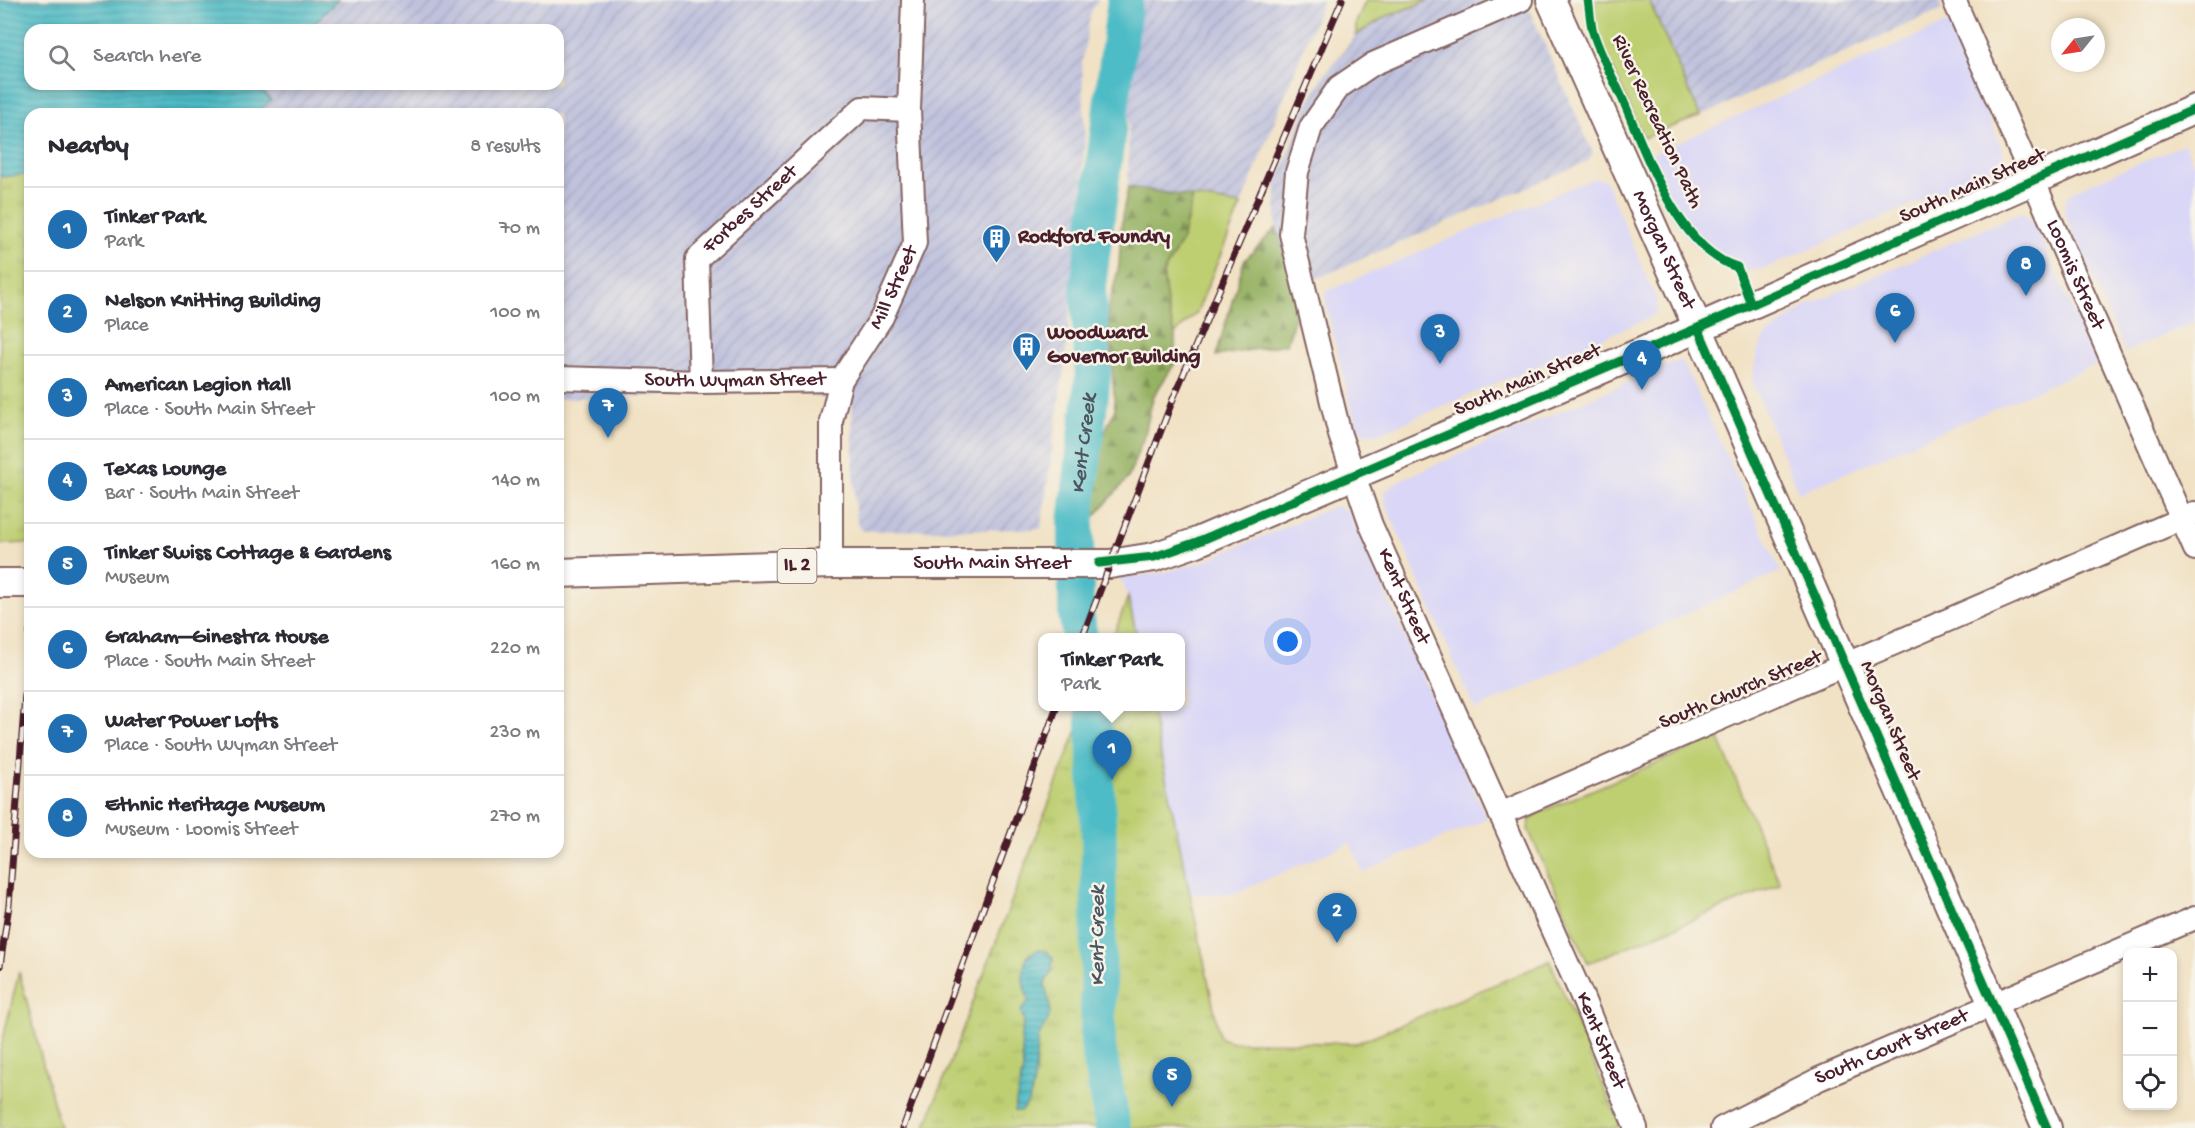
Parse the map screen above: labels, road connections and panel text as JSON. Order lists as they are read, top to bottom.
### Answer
{
  "streets": {
    "main road": ["South Main Street", "Morgan Street", "IL 2"],
    "street": [
      "Forbes Street",
      "Loomis Street",
      "Mill Street",
      "South Wyman Street",
      "Kent Street",
      "South Church Street",
      "South Court Street"
    ],
    "cycle path": ["River Recreation Path"]
  },
  "crossings": [
    ["South Main Street", "Morgan Street"],
    ["South Main Street", "Loomis Street"],
    ["South Main Street", "Mill Street"],
    ["South Main Street", "Kent Street"],
    ["Forbes Street", "Mill Street"],
    ["Forbes Street", "South Wyman Street"],
    ["Morgan Street", "South Church Street"],
    ["Morgan Street", "South Court Street"],
    ["Loomis Street", "South Church Street"],
    ["Mill Street", "South Wyman Street"],
    ["Kent Street", "South Church Street"]
  ],
  "water": ["Kent Creek"],
  "places": {
    "building": ["Rockford Foundry", "Woodward Governor Building"]
  },
  "north": "bottom left",
  "page": {
    "search": "Search here",
    "heading": ["Nearby", "8 results"],
    "list": [
      {
        "mark": "1",
        "name": "Tinker Park",
        "note": "Park",
        "value": "70 m"
      },
      {
        "mark": "2",
        "name": "Nelson Knitting Building",
        "note": "Place",
        "value": "100 m"
      },
      {
        "mark": "3",
        "name": "American Legion Hall",
        "note": "Place · South Main Street",
        "value": "100 m"
      },
      {
        "mark": "4",
        "name": "Texas Lounge",
        "note": "Bar · South Main Street",
        "value": "140 m"
      },
      {
        "mark": "5",
        "name": "Tinker Swiss Cottage & Gardens",
        "note": "Museum",
        "value": "160 m"
      },
      {
        "mark": "6",
        "name": "Graham–Ginestra House",
        "note": "Place · South Main Street",
        "value": "220 m"
      },
      {
        "mark": "7",
        "name": "Water Power Lofts",
        "note": "Place · South Wyman Street",
        "value": "230 m"
      },
      {
        "mark": "8",
        "name": "Ethnic Heritage Museum",
        "note": "Museum · Loomis Street",
        "value": "270 m"
      }
    ],
    "pins": [
      "8",
      "6",
      "3",
      "4",
      "7",
      "1",
      "2",
      "5"
    ],
    "popup": ["Tinker Park", "Park"],
    "map_buttons": ["+", "−"]
  }
}
